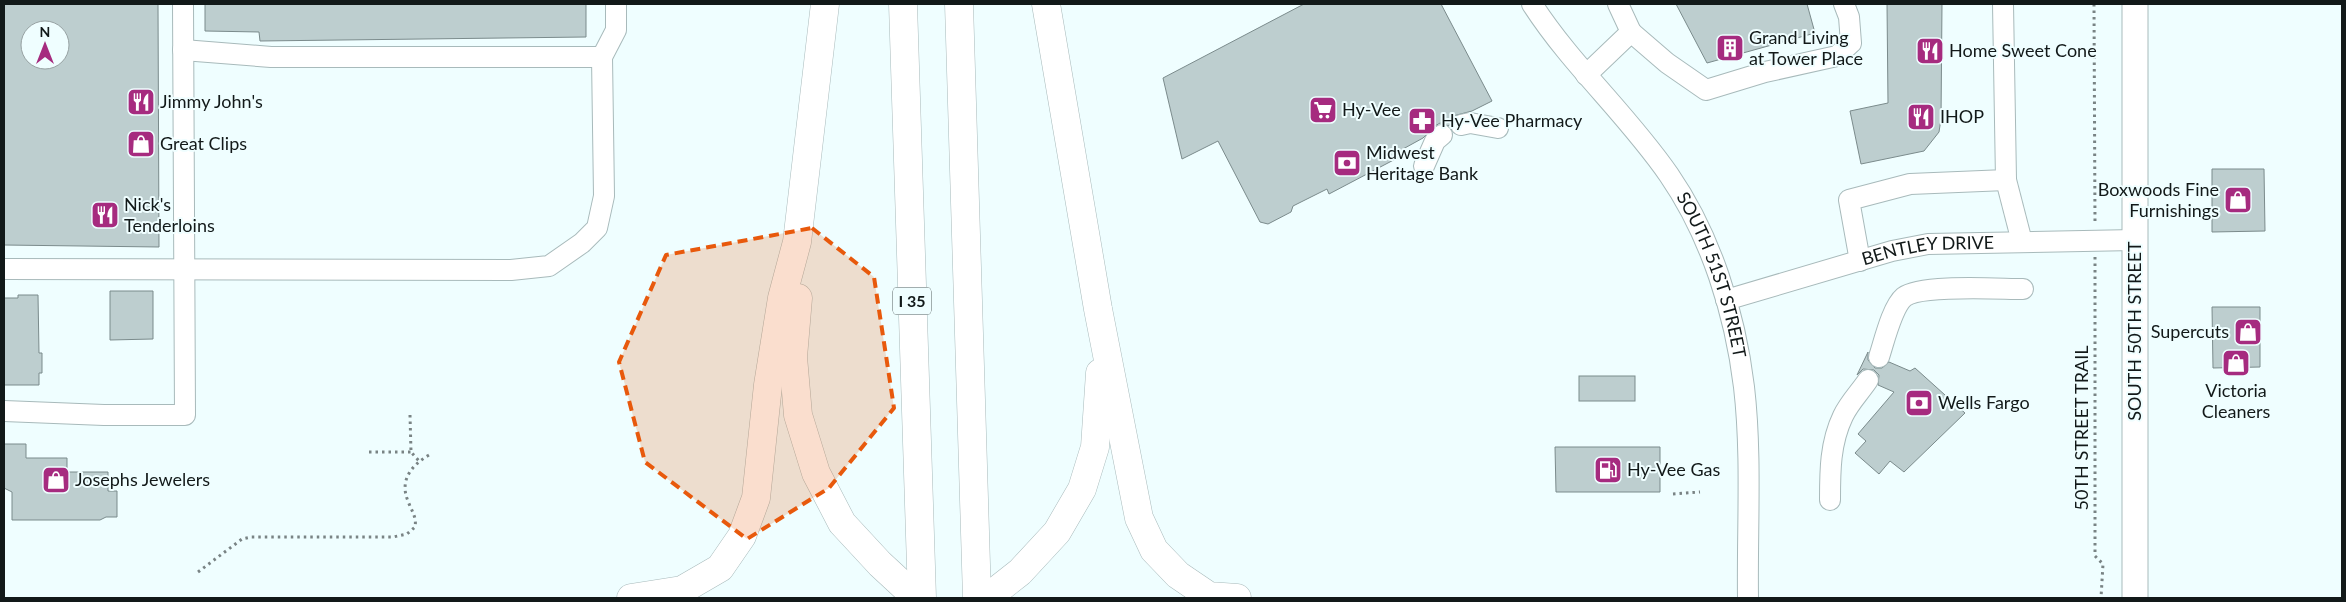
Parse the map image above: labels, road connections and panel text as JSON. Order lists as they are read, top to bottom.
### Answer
{
  "streets": {
    "highway": ["I 35"],
    "main road": ["SOUTH 50TH STREET"],
    "street": ["BENTLEY DRIVE", "SOUTH 51ST STREET"],
    "path": ["50TH STREET TRAIL"]
  },
  "crossings": [
    ["BENTLEY DRIVE", "SOUTH 51ST STREET"],
    ["BENTLEY DRIVE", "SOUTH 50TH STREET"]
  ],
  "places": {
    "building": ["Grand Living at Tower Place"],
    "restaurant": [
      "Home Sweet Cone",
      "Jimmy John's",
      "IHOP",
      "Nick's Tenderloins"
    ],
    "supermarket": ["Hy-Vee"],
    "pharmacy": ["Hy-Vee Pharmacy"],
    "shop": [
      "Great Clips",
      "Boxwoods Fine Furnishings",
      "Supercuts",
      "Victoria Cleaners",
      "Josephs Jewelers"
    ],
    "bank": ["Midwest Heritage Bank", "Wells Fargo"],
    "fuel station": ["Hy-Vee Gas"]
  },
  "north": "top"
}
